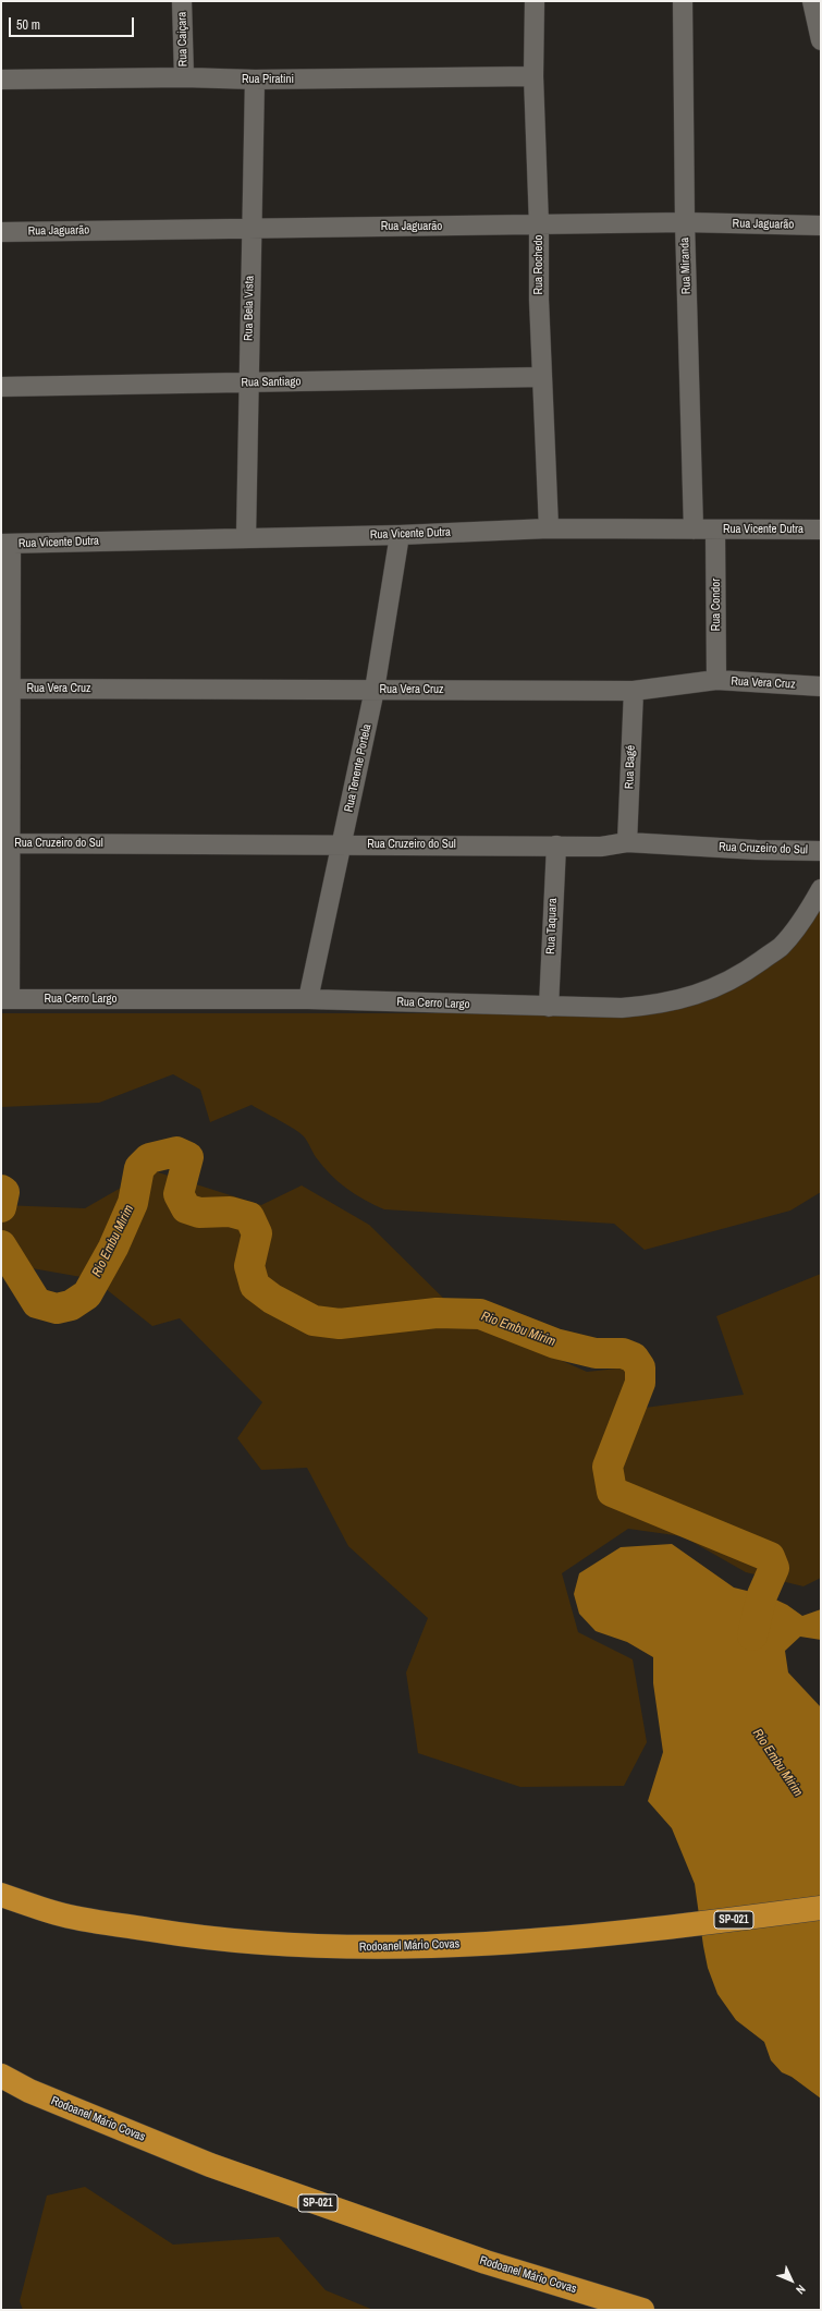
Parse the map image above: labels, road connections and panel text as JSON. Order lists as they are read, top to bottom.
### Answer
{
  "streets": {
    "highway": ["SP-021", "Rodoanel Mário Covas"],
    "street": [
      "Rua Caiçara",
      "Rua Piratini",
      "Rua Jaguarão",
      "Rua Rochedo",
      "Rua Miranda",
      "Rua Bela Vista",
      "Rua Santiago",
      "Rua Vicente Dutra",
      "Rua Condor",
      "Rua Vera Cruz",
      "Rua Bagé",
      "Rua Tenente Portela",
      "Rua Cruzeiro do Sul",
      "Rua Taquara",
      "Rua Cerro Largo"
    ]
  },
  "crossings": [
    ["Rua Caiçara", "Rua Piratini"],
    ["Rua Piratini", "Rua Rochedo"],
    ["Rua Piratini", "Rua Bela Vista"],
    ["Rua Jaguarão", "Rua Rochedo"],
    ["Rua Jaguarão", "Rua Miranda"],
    ["Rua Jaguarão", "Rua Bela Vista"],
    ["Rua Rochedo", "Rua Santiago"],
    ["Rua Rochedo", "Rua Vicente Dutra"],
    ["Rua Miranda", "Rua Vicente Dutra"],
    ["Rua Bela Vista", "Rua Santiago"],
    ["Rua Bela Vista", "Rua Vicente Dutra"],
    ["Rua Vicente Dutra", "Rua Condor"],
    ["Rua Vicente Dutra", "Rua Tenente Portela"],
    ["Rua Condor", "Rua Vera Cruz"],
    ["Rua Vera Cruz", "Rua Bagé"],
    ["Rua Vera Cruz", "Rua Tenente Portela"],
    ["Rua Bagé", "Rua Cruzeiro do Sul"],
    ["Rua Tenente Portela", "Rua Cruzeiro do Sul"],
    ["Rua Tenente Portela", "Rua Cerro Largo"],
    ["Rua Cruzeiro do Sul", "Rua Taquara"],
    ["Rua Taquara", "Rua Cerro Largo"]
  ],
  "water": ["Rio Embu Mirim"],
  "scale_bar": "50 m",
  "north": "bottom right"
}
